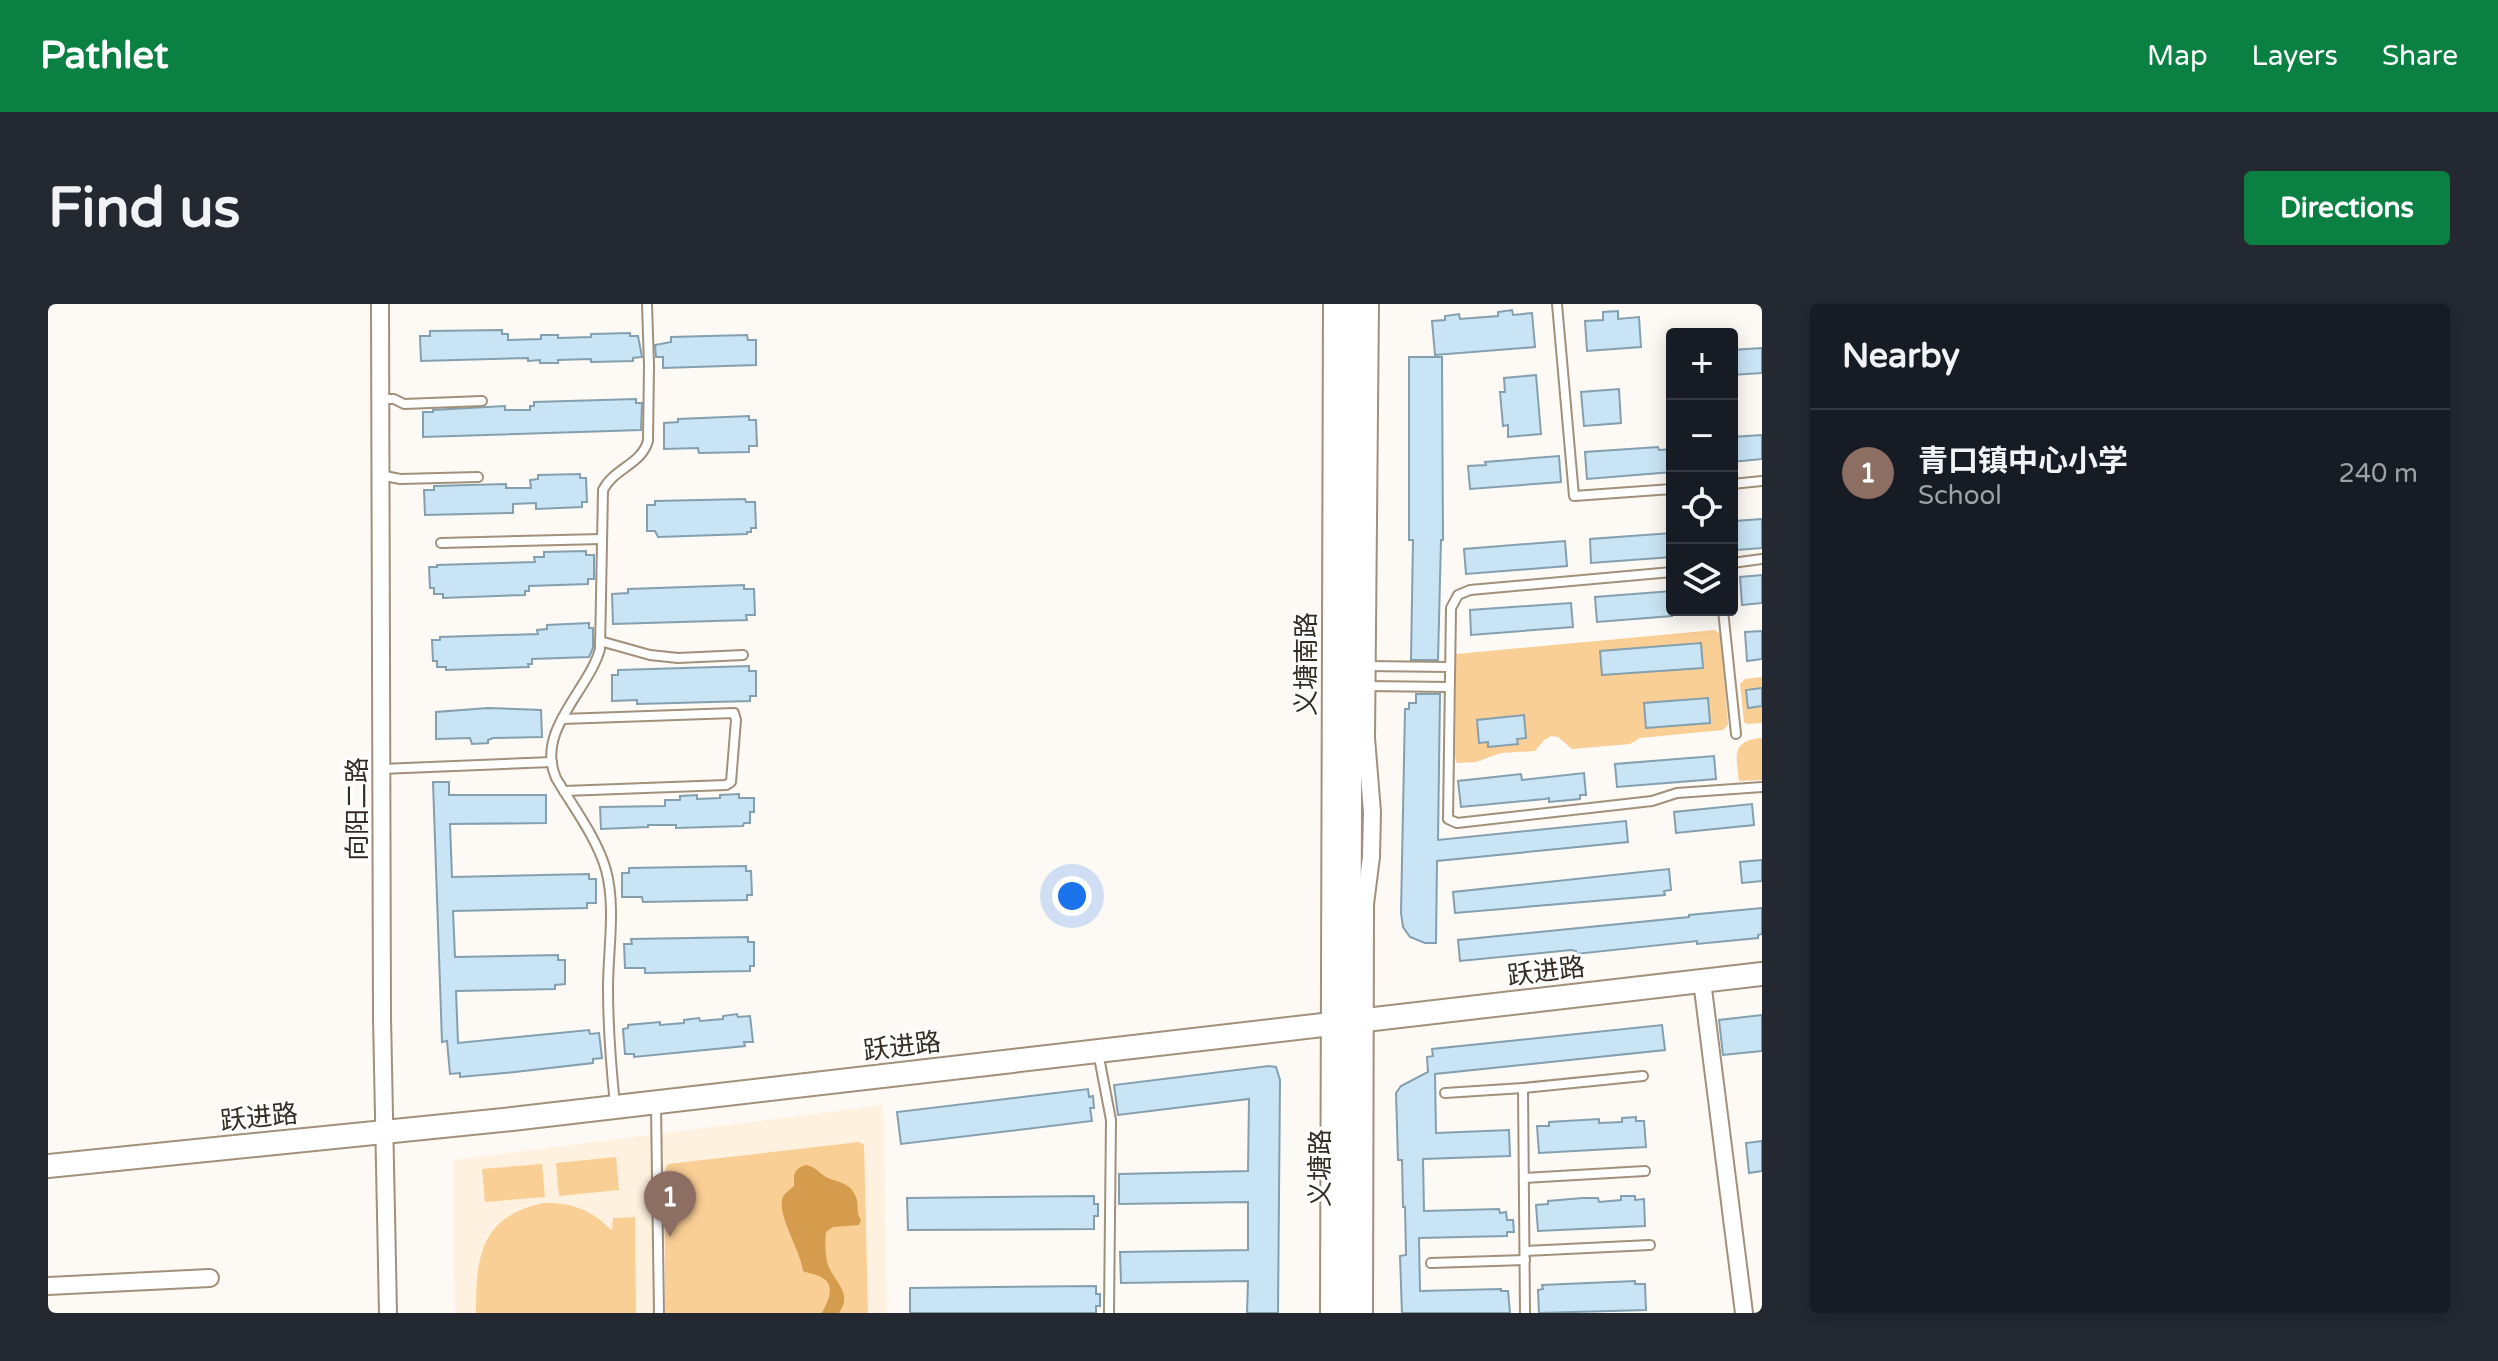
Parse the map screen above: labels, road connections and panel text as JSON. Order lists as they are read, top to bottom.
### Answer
{
  "streets": {
    "main road": ["义塘南路", "跃进路", "义塘路"],
    "street": ["向阳二路"]
  },
  "crossings": [
    ["义塘南路", "跃进路"],
    ["义塘南路", "义塘路"],
    ["向阳二路", "跃进路"],
    ["跃进路", "义塘路"]
  ],
  "page": {
    "header": "Pathlet",
    "nav": ["Map", "Layers", "Share"],
    "buttons": "Directions",
    "title": "Find us",
    "heading": "Nearby",
    "map_buttons": ["+", "−"],
    "list": [
      {
        "mark": "1",
        "name": "青口镇中心小学",
        "note": "School",
        "value": "240 m"
      }
    ],
    "pins": "1"
  }
}
